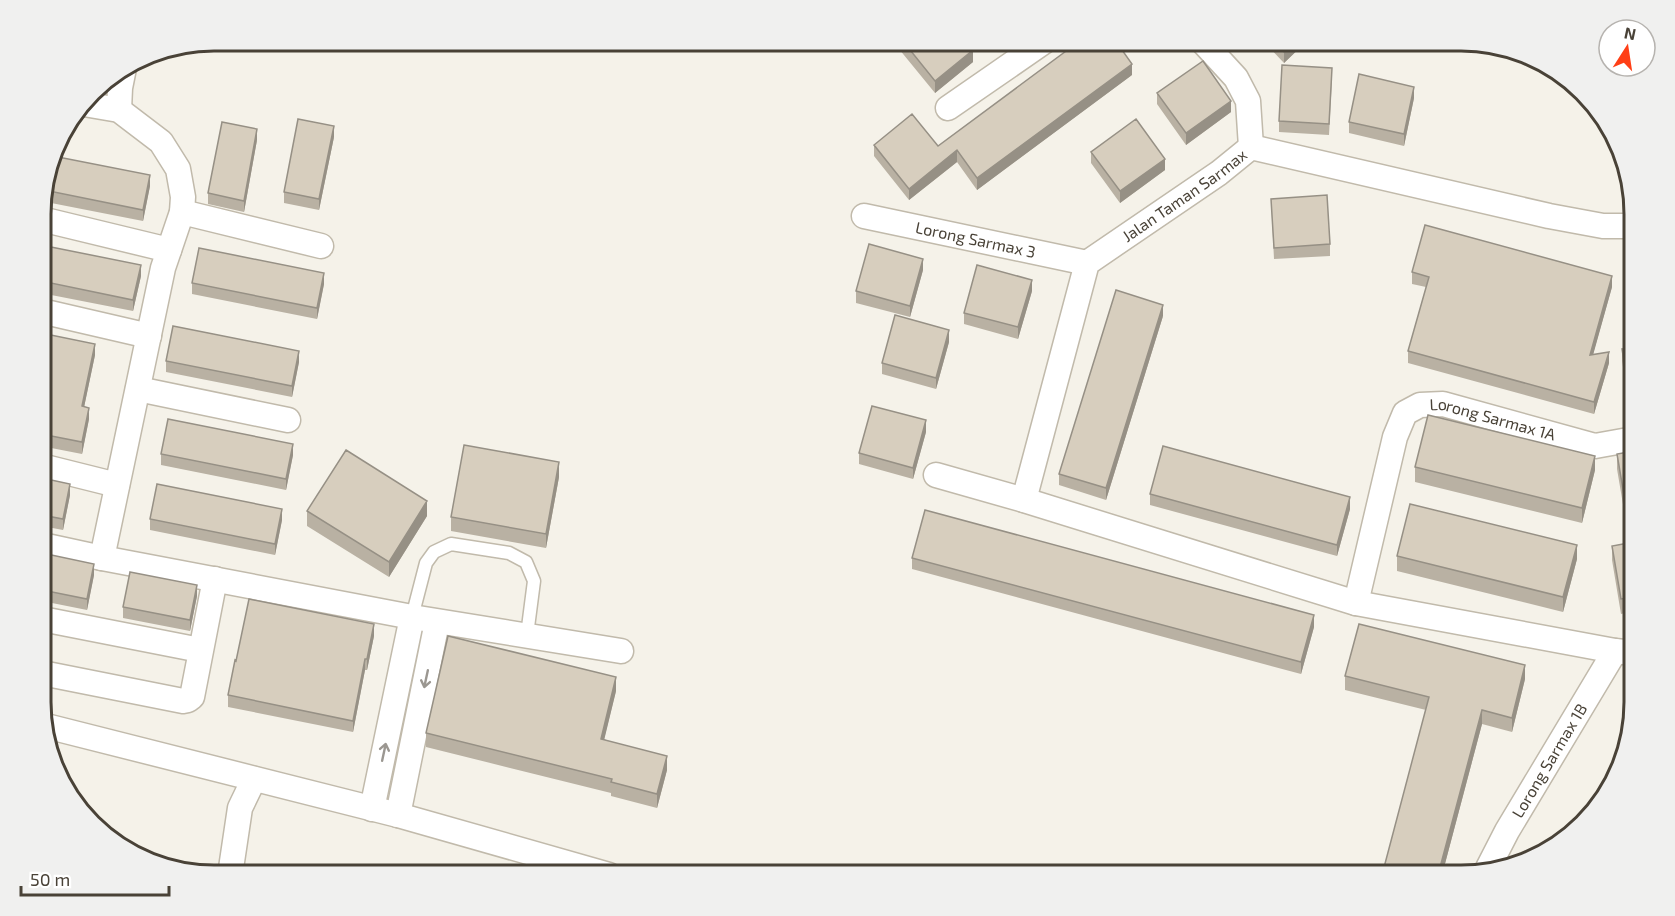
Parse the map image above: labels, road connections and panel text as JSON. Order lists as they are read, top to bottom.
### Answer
{
  "streets": {
    "street": [
      "Jalan Taman Sarmax",
      "Lorong Sarmax 3",
      "Lorong Sarmax 1A",
      "Lorong Sarmax 1B"
    ]
  },
  "crossings": [
    ["Jalan Taman Sarmax", "Lorong Sarmax 3"]
  ],
  "scale_bar": "50 m",
  "north": "top"
}
